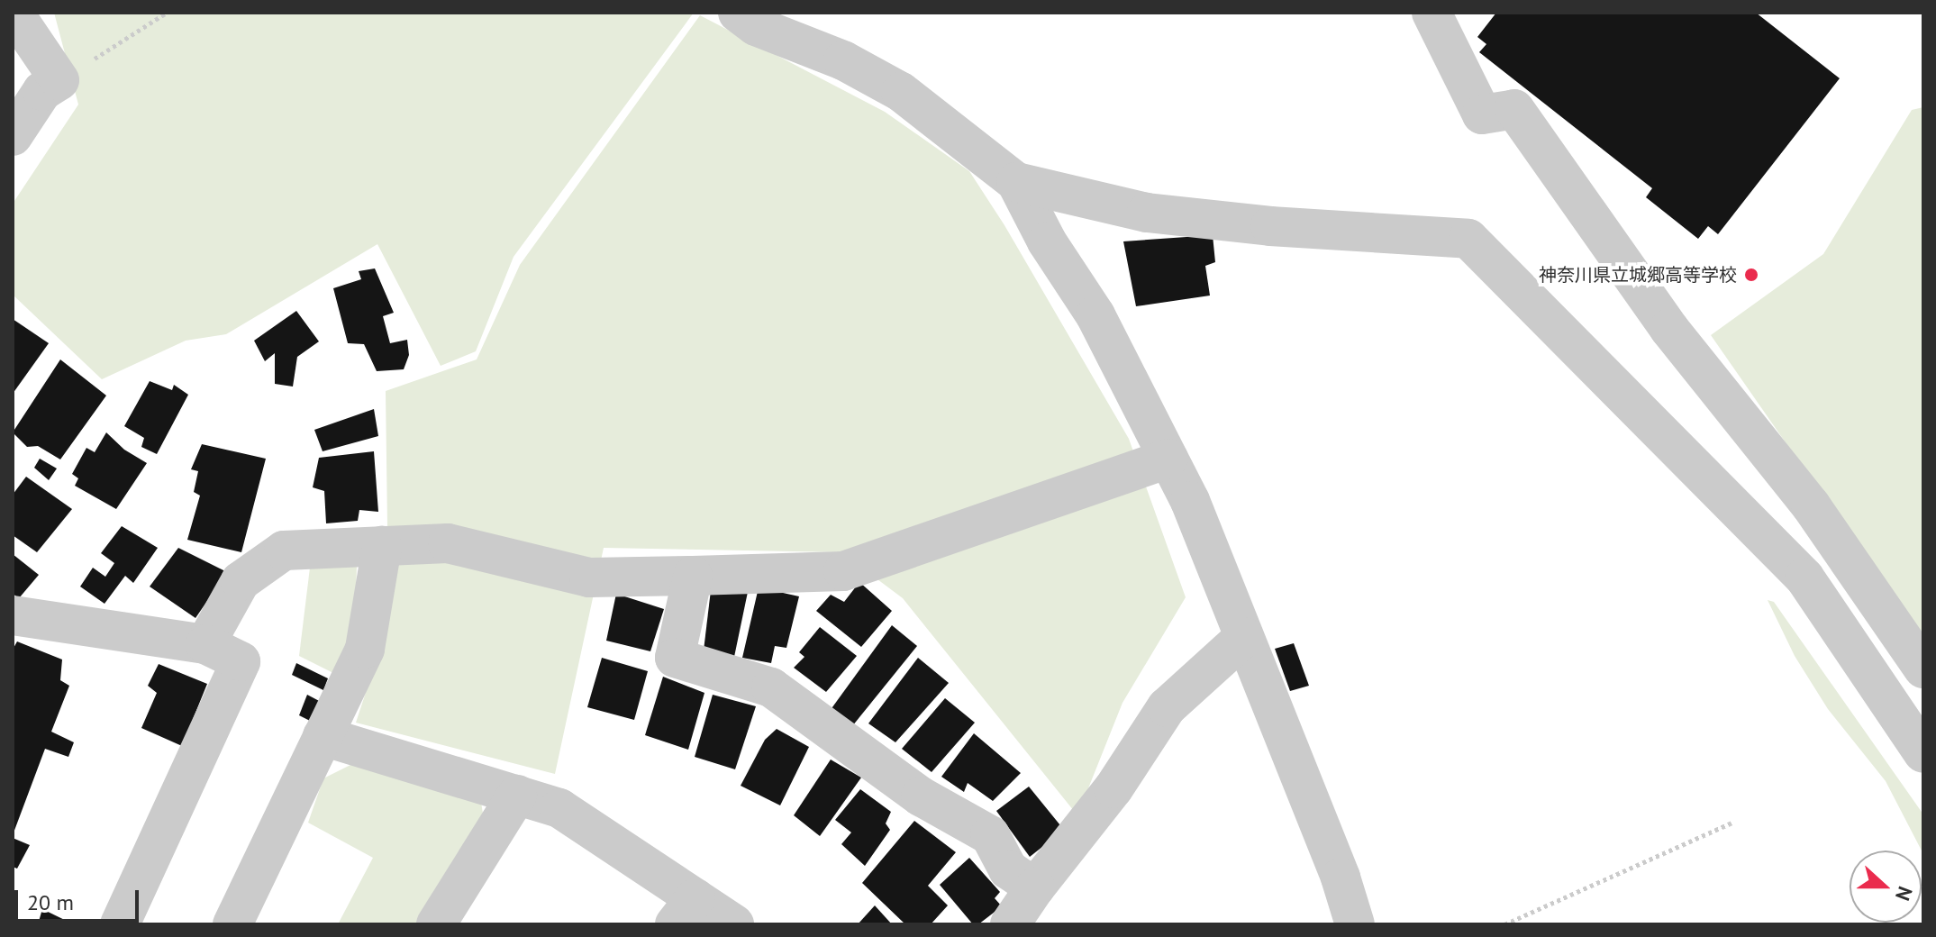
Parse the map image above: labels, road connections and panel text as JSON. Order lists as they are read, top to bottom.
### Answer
{
  "places": ["神奈川県立城郷高等学校"],
  "scale_bar": "20 m",
  "north": "right"
}
